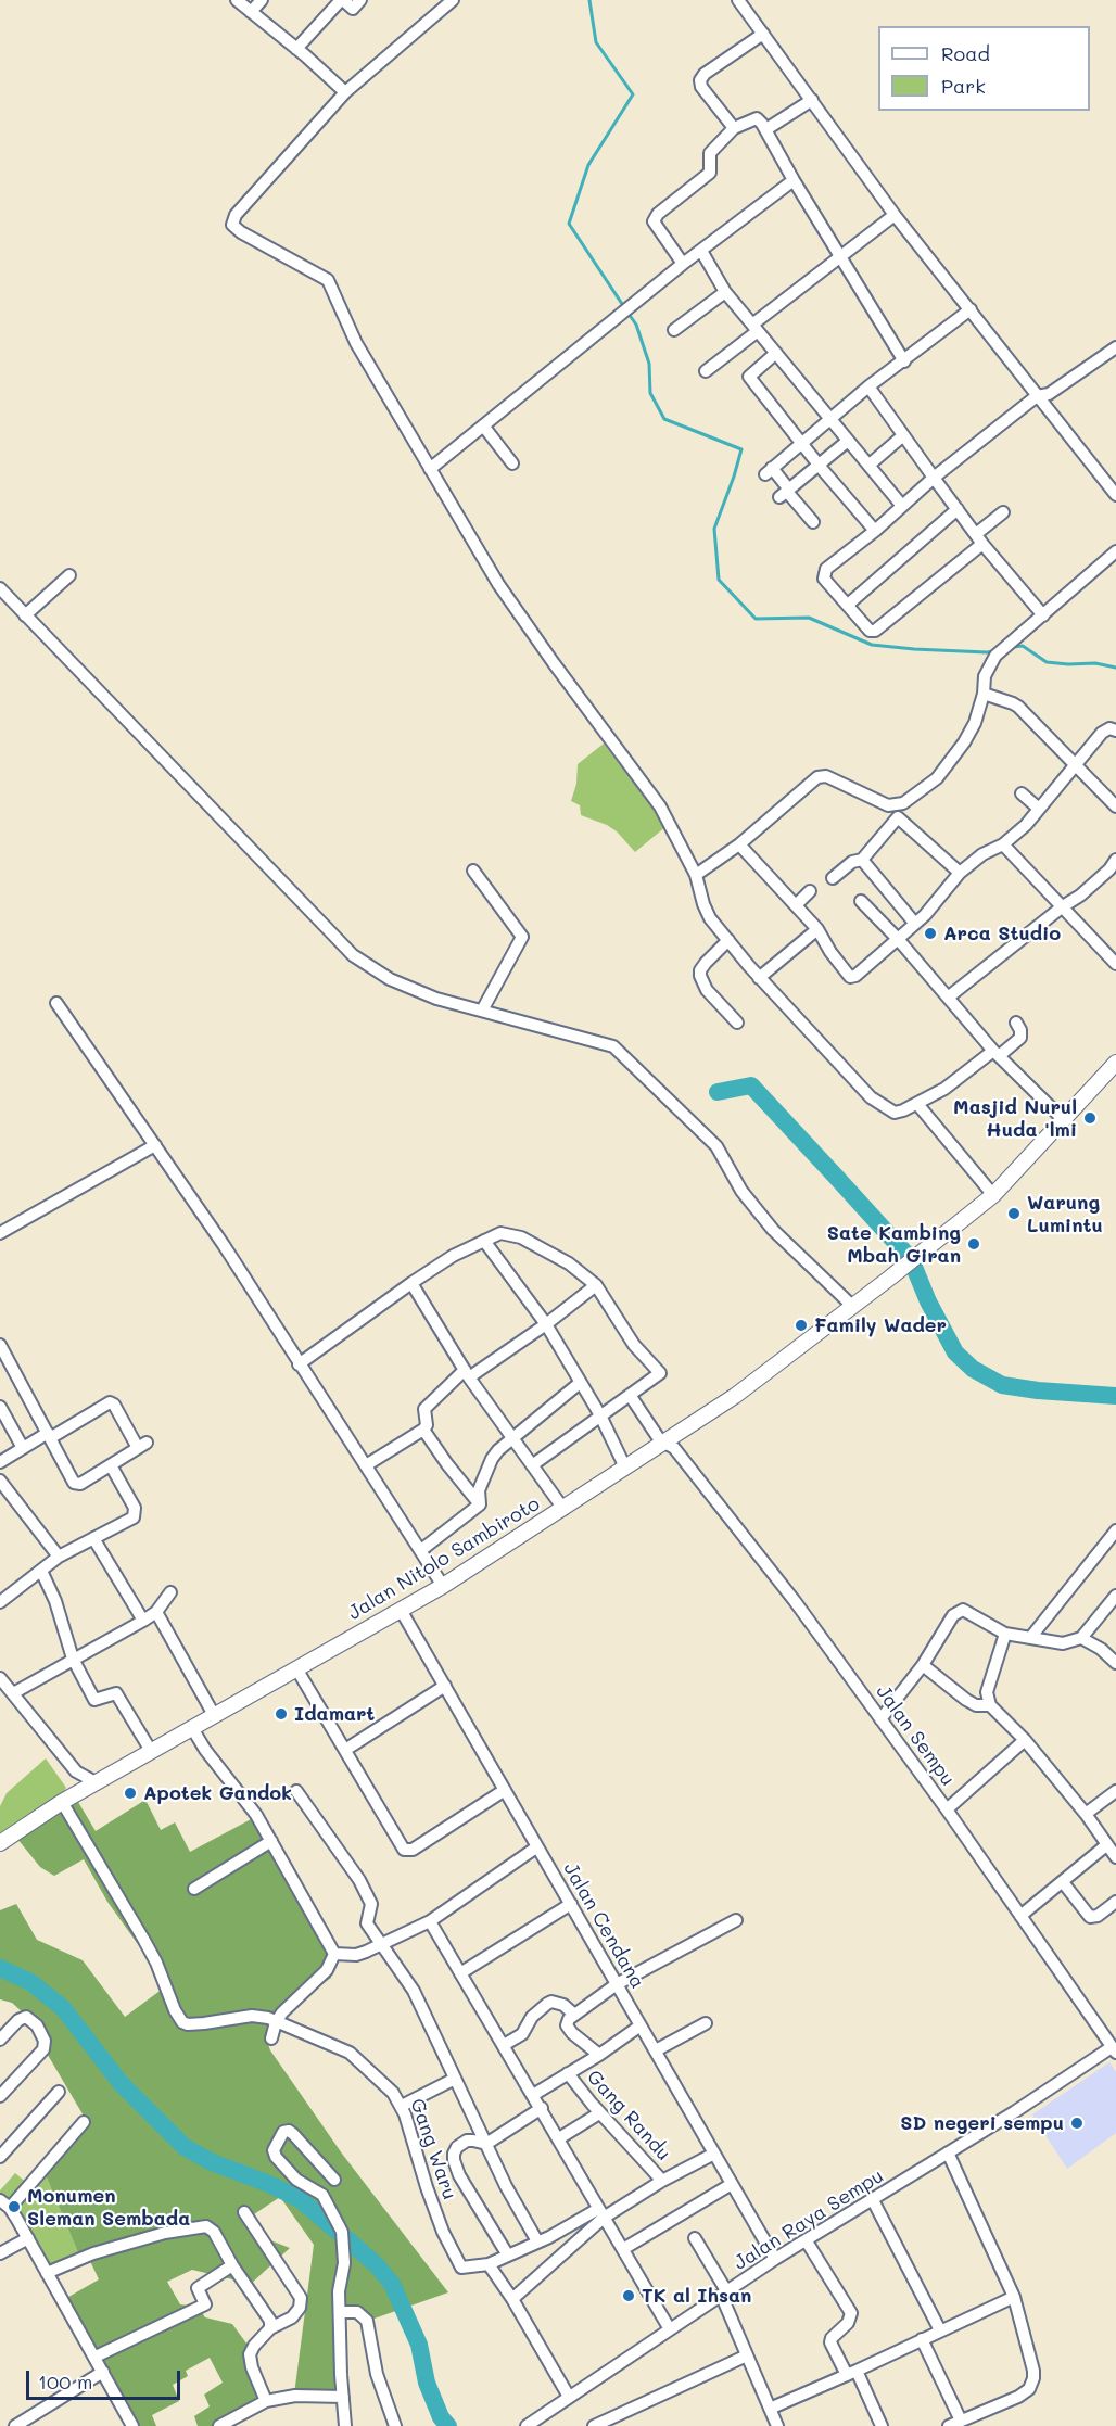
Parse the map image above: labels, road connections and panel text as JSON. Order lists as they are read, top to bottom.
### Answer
{
  "streets": {
    "street": [
      "Jalan Nitolo Sambiroto",
      "Jalan Sempu",
      "Jalan Cendana",
      "Gang Randu",
      "Gang Waru",
      "Jalan Raya Sempu"
    ]
  },
  "crossings": [
    ["Jalan Nitolo Sambiroto", "Jalan Sempu"],
    ["Jalan Nitolo Sambiroto", "Jalan Cendana"],
    ["Jalan Nitolo Sambiroto", "Gang Waru"],
    ["Jalan Sempu", "Jalan Raya Sempu"],
    ["Jalan Cendana", "Jalan Raya Sempu"]
  ],
  "places": [
    "Arca Studio",
    "Masjid Nurul Huda 'lmi",
    "Warung Lumintu",
    "Sate Kambing Mbah Giran",
    "Family Wader",
    "Idamart",
    "Apotek Gandok",
    "SD negeri sempu",
    "Monumen Sleman Sembada",
    "TK al Ihsan"
  ],
  "legend": ["Road", "Park"],
  "scale_bar": "100 m"
}
